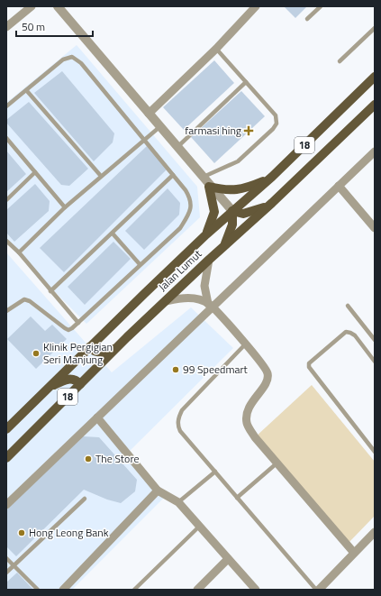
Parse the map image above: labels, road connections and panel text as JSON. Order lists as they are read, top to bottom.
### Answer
{
  "streets": {
    "main road": ["18", "Jalan Lumut"]
  },
  "places": {
    "health": ["farmasi hing"],
    "other": [
      "Klinik Pergigian Seri Manjung",
      "99 Speedmart",
      "The Store",
      "Hong Leong Bank"
    ]
  },
  "scale_bar": "50 m"
}
